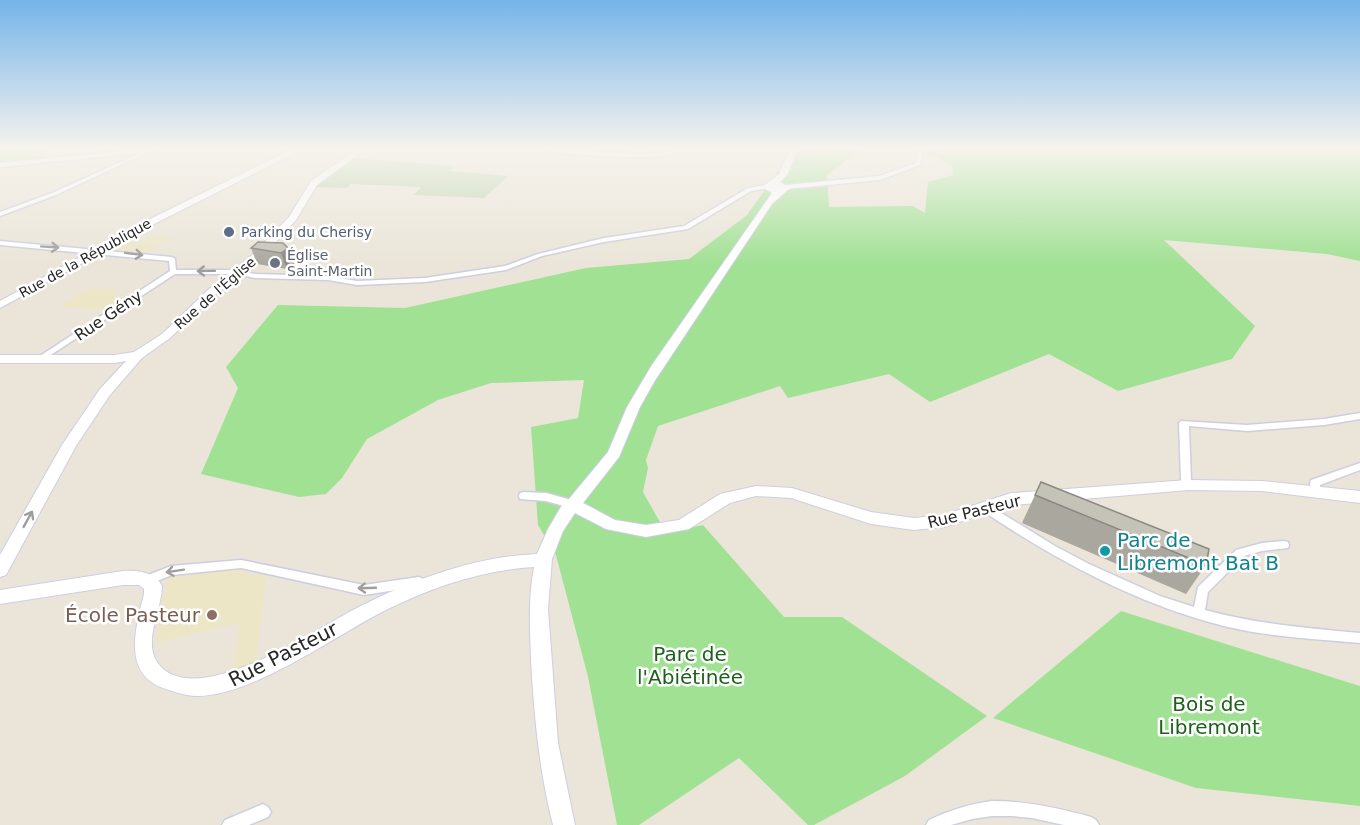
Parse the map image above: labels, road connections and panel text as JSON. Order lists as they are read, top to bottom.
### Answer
{
  "streets": {
    "main road": ["Rue de la République", "Rue de l'Église", "Rue Pasteur"],
    "street": ["Rue Gény"]
  },
  "parks": ["Parc de l'Abiétinée", "Bois de Libremont"],
  "places": [
    "Parking du Cherisy",
    "Église Saint-Martin",
    "Parc de Libremont Bat B",
    "École Pasteur"
  ]
}
